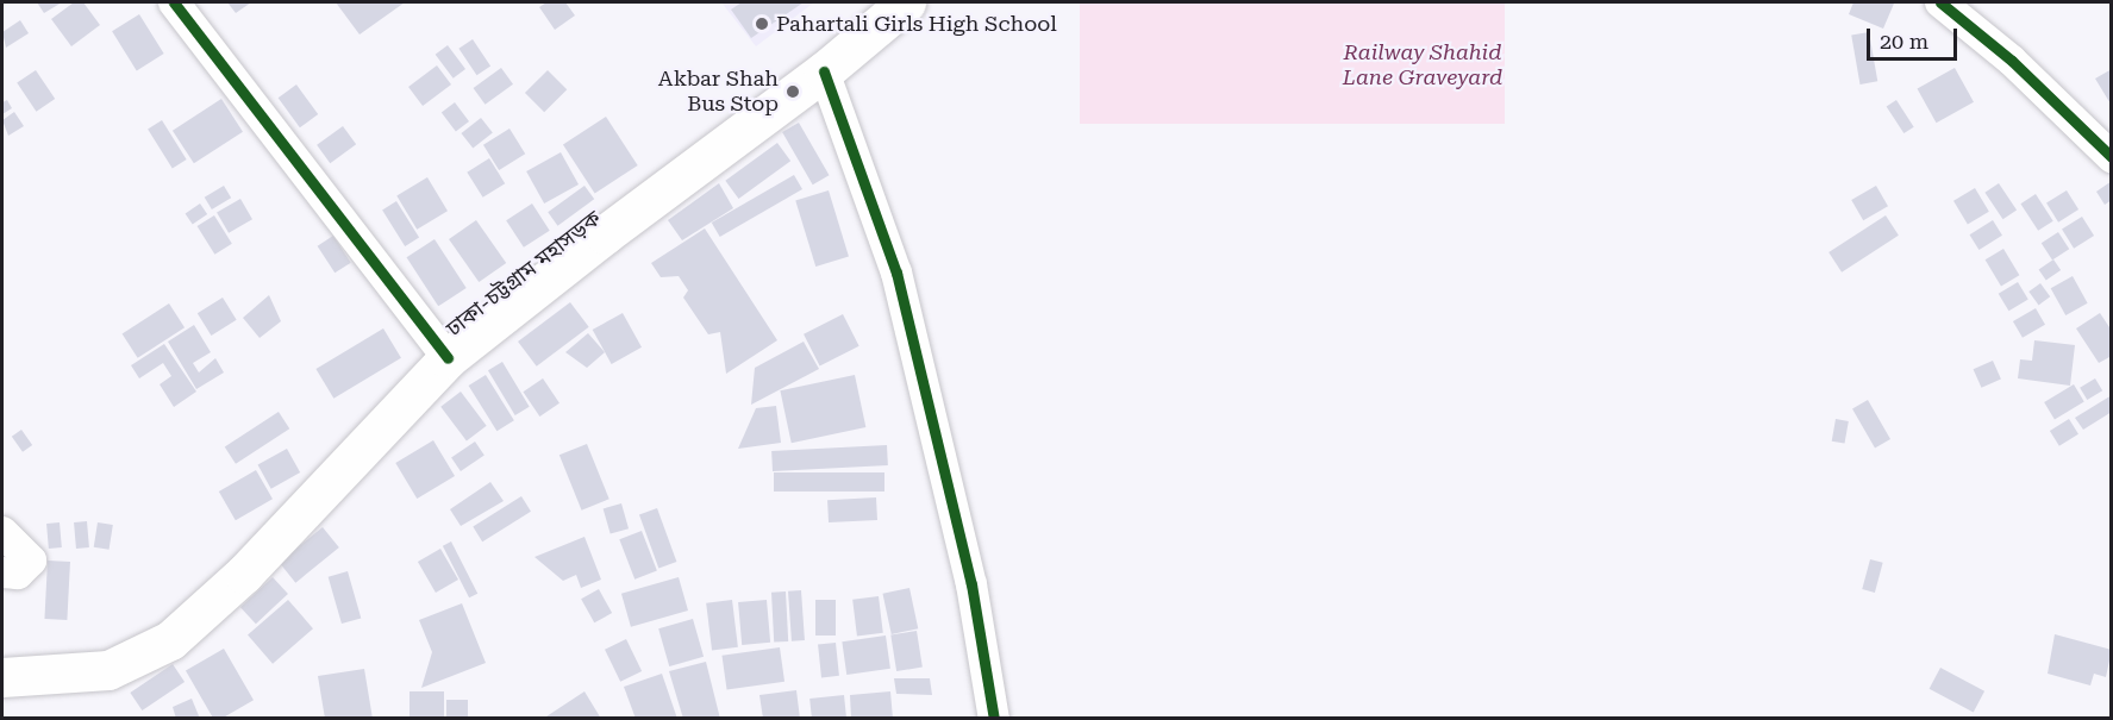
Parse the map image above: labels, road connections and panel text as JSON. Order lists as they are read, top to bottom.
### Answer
{
  "streets": {
    "highway": ["ঢাকা-চট্টগ্রাম মহাসড়ক"]
  },
  "parks": ["Railway Shahid Lane Graveyard"],
  "places": ["Pahartali Girls High School", "Akbar Shah Bus Stop"],
  "scale_bar": "20 m"
}
